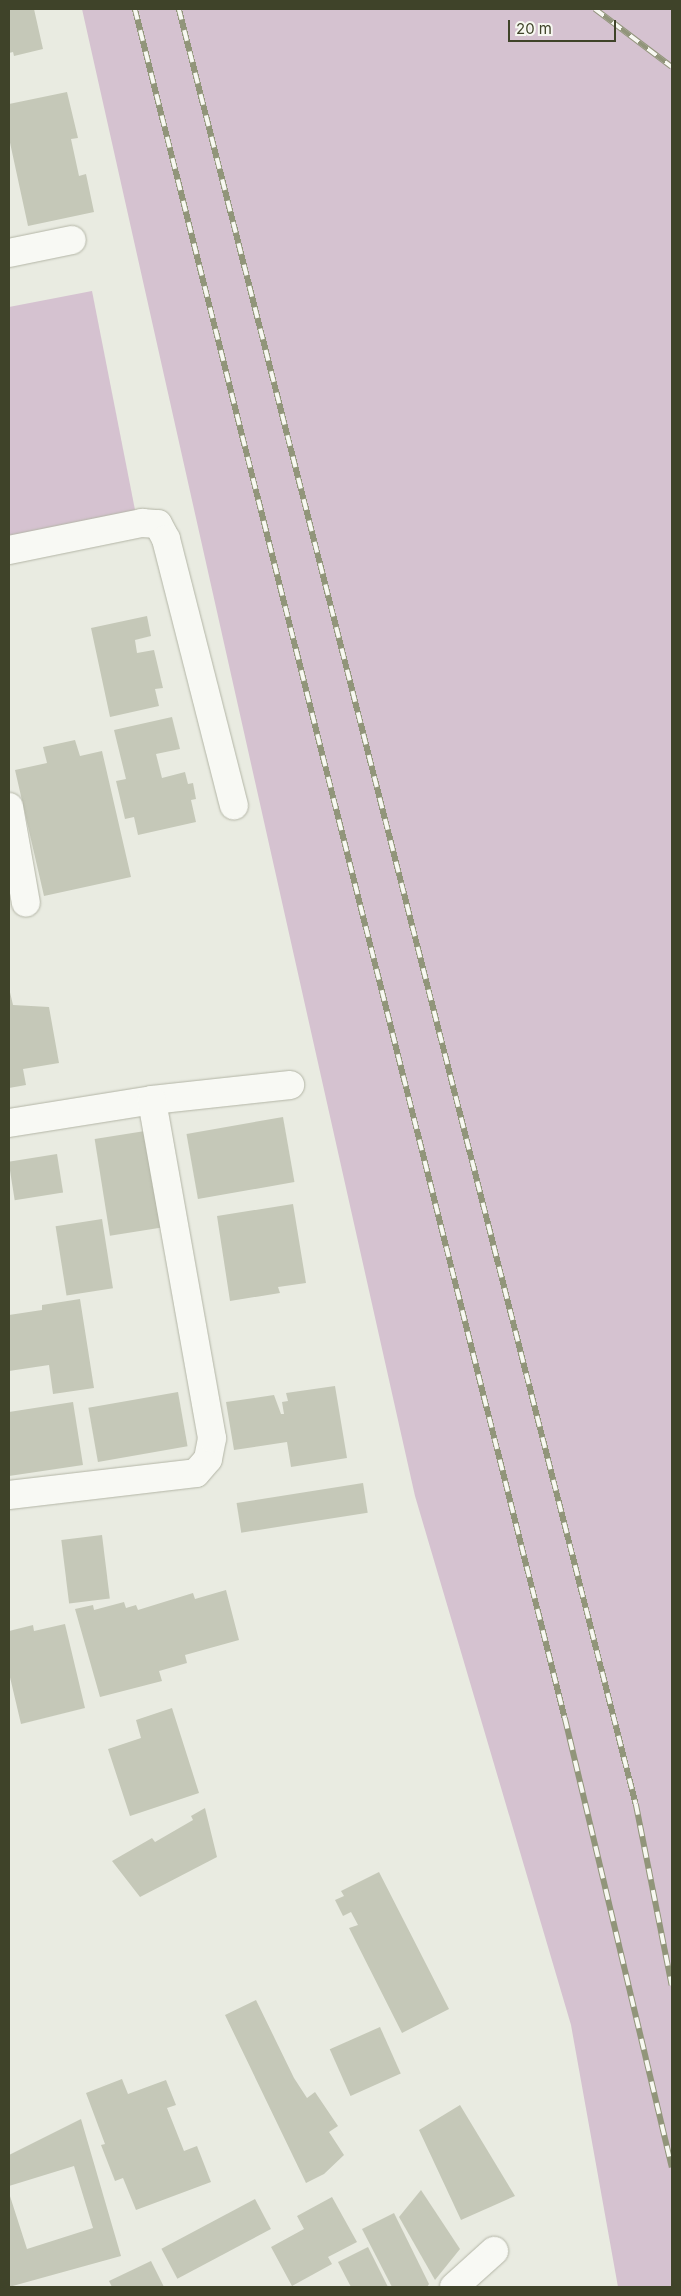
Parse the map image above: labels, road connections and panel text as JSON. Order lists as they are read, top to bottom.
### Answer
{
  "scale_bar": "20 m"
}
